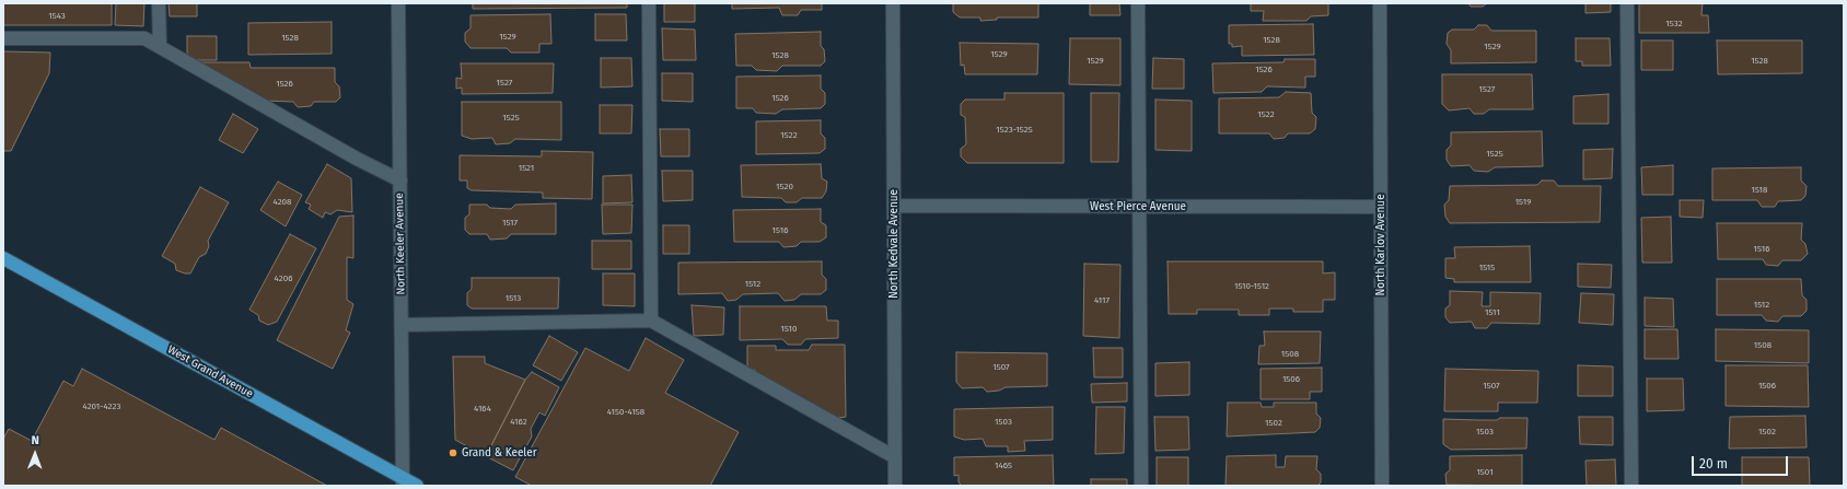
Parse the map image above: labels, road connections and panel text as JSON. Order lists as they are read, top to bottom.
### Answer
{
  "streets": {
    "main road": ["West Grand Avenue"],
    "street": [
      "West Pierce Avenue",
      "North Keeler Avenue",
      "North Kedvale Avenue",
      "North Karlov Avenue"
    ]
  },
  "crossings": [
    ["West Pierce Avenue", "North Kedvale Avenue"],
    ["West Pierce Avenue", "North Karlov Avenue"],
    ["North Keeler Avenue", "West Grand Avenue"]
  ],
  "places": ["Grand & Keeler"],
  "house_numbers": [
    "1543",
    "1532",
    "1529",
    "1528",
    "1528",
    "1529",
    "1529",
    "1528",
    "1529",
    "1528",
    "1526",
    "1527",
    "1526",
    "1527",
    "1526",
    "1522",
    "1525",
    "1523-1525",
    "1522",
    "1525",
    "1521",
    "1520",
    "1518",
    "4208",
    "1519",
    "1517",
    "1516",
    "1516",
    "1515",
    "4206",
    "1512",
    "1510-1512",
    "1513",
    "4117",
    "1512",
    "1511",
    "1510",
    "1508",
    "1508",
    "1507",
    "1506",
    "1507",
    "1506",
    "4201-4223",
    "4164",
    "4150-4158",
    "4162",
    "1503",
    "1502",
    "1503",
    "1502",
    "1465",
    "1501"
  ],
  "scale_bar": "20 m",
  "north": "top"
}
